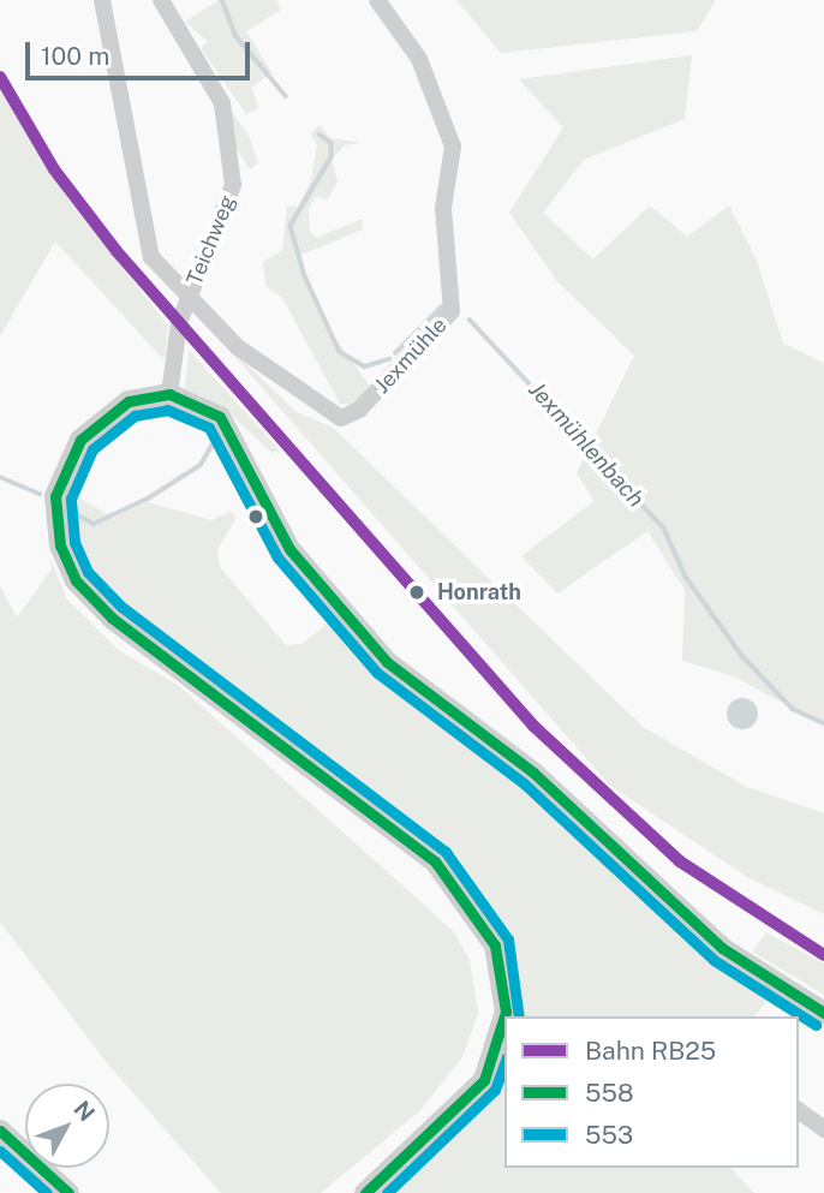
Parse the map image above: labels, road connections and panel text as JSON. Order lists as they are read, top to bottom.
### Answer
{
  "streets": {
    "street": ["Teichweg", "Jexmühle"]
  },
  "crossings": [
    ["Teichweg", "Jexmühle"]
  ],
  "water": ["Jexmühlenbach"],
  "places": ["Honrath"],
  "lines": ["rail line RB25", "transit line 558", "transit line 553"],
  "legend": ["Bahn RB25", "558", "553"],
  "scale_bar": "100 m",
  "north": "top right"
}
